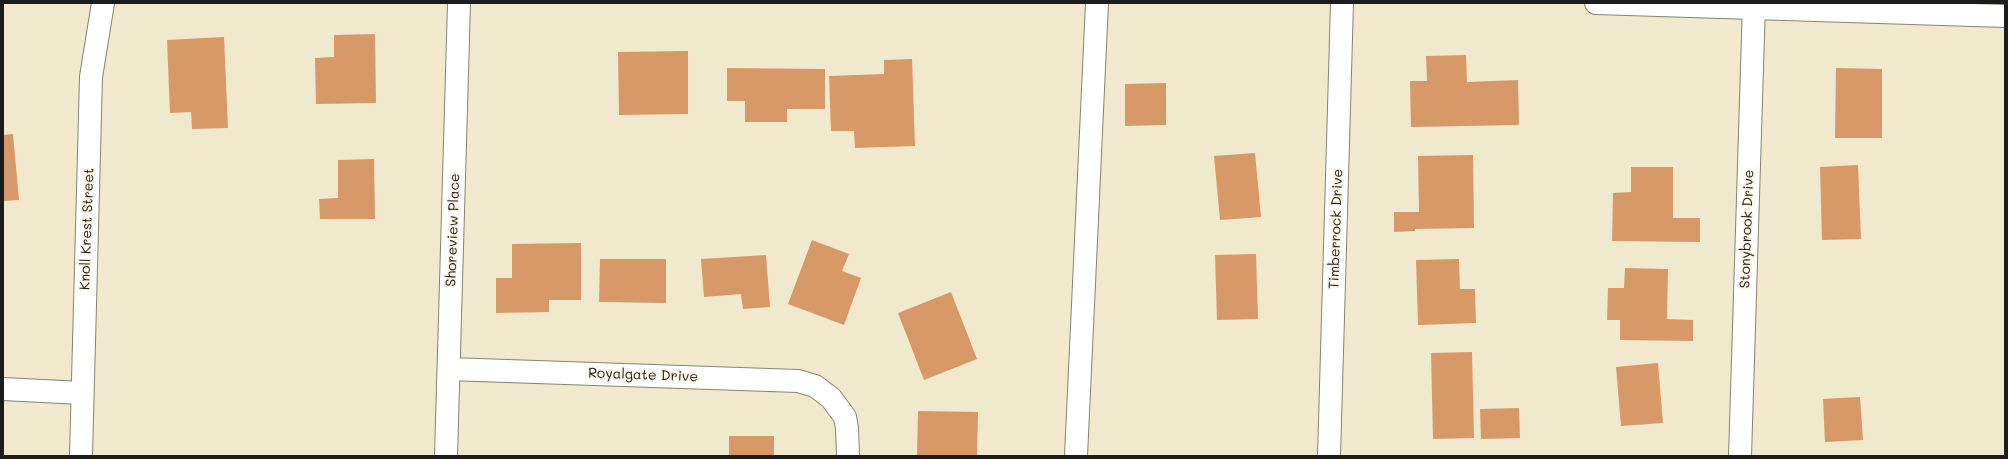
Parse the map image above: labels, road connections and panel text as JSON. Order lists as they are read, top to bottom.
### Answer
{
  "streets": {
    "street": [
      "Knoll Krest Street",
      "Timberrock Drive",
      "Stonybrook Drive",
      "Shoreview Place",
      "Royalgate Drive"
    ]
  },
  "crossings": [
    ["Shoreview Place", "Royalgate Drive"]
  ]
}
